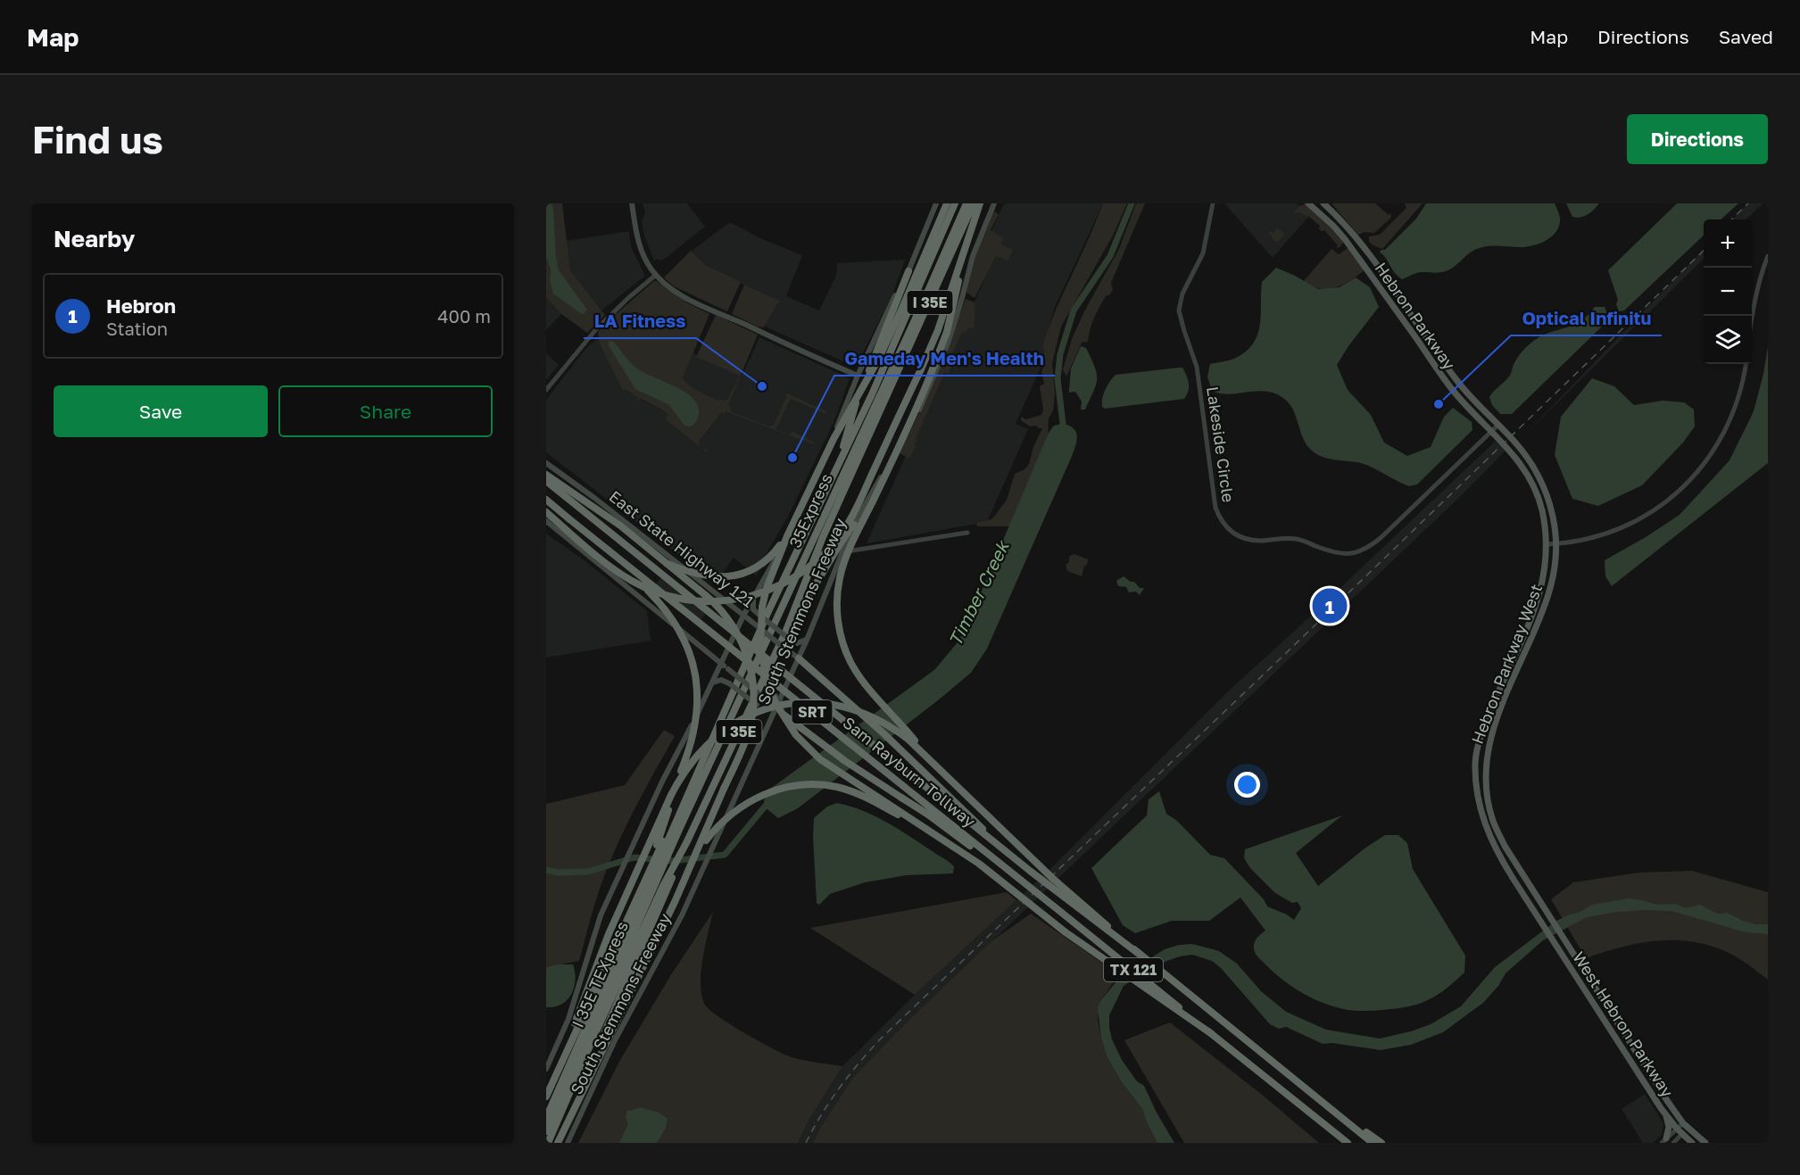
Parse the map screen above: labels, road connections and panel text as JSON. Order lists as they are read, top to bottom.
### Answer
{
  "streets": {
    "highway": [
      "I 35E",
      "35Express",
      "South Stemmons Freeway",
      "SRT",
      "Sam Rayburn Tollway",
      "TX 121",
      "I 35E TEXpress"
    ],
    "main road": [
      "Hebron Parkway",
      "East State Highway 121",
      "Hebron Parkway West",
      "West Hebron Parkway"
    ],
    "street": ["Lakeside Circle"]
  },
  "crossings": [
    ["Hebron Parkway", "Lakeside Circle"],
    ["Hebron Parkway", "Hebron Parkway West"],
    ["35Express", "South Stemmons Freeway"],
    ["East State Highway 121", "South Stemmons Freeway"],
    ["South Stemmons Freeway", "I 35E TEXpress"],
    ["Hebron Parkway West", "West Hebron Parkway"],
    ["Sam Rayburn Tollway", "TX 121"]
  ],
  "water": ["Timber Creek"],
  "places": ["LA Fitness", "Optical Infinitu", "Gameday Men's Health"],
  "page": {
    "header": "Map",
    "nav": ["Map", "Directions", "Saved"],
    "buttons": [
      "Directions",
      ["Save", "Share"]
    ],
    "title": "Find us",
    "heading": "Nearby",
    "map_buttons": ["+", "−"],
    "list": [
      {
        "mark": "1",
        "name": "Hebron",
        "note": "Station",
        "value": "400 m"
      }
    ],
    "pins": "1"
  }
}
